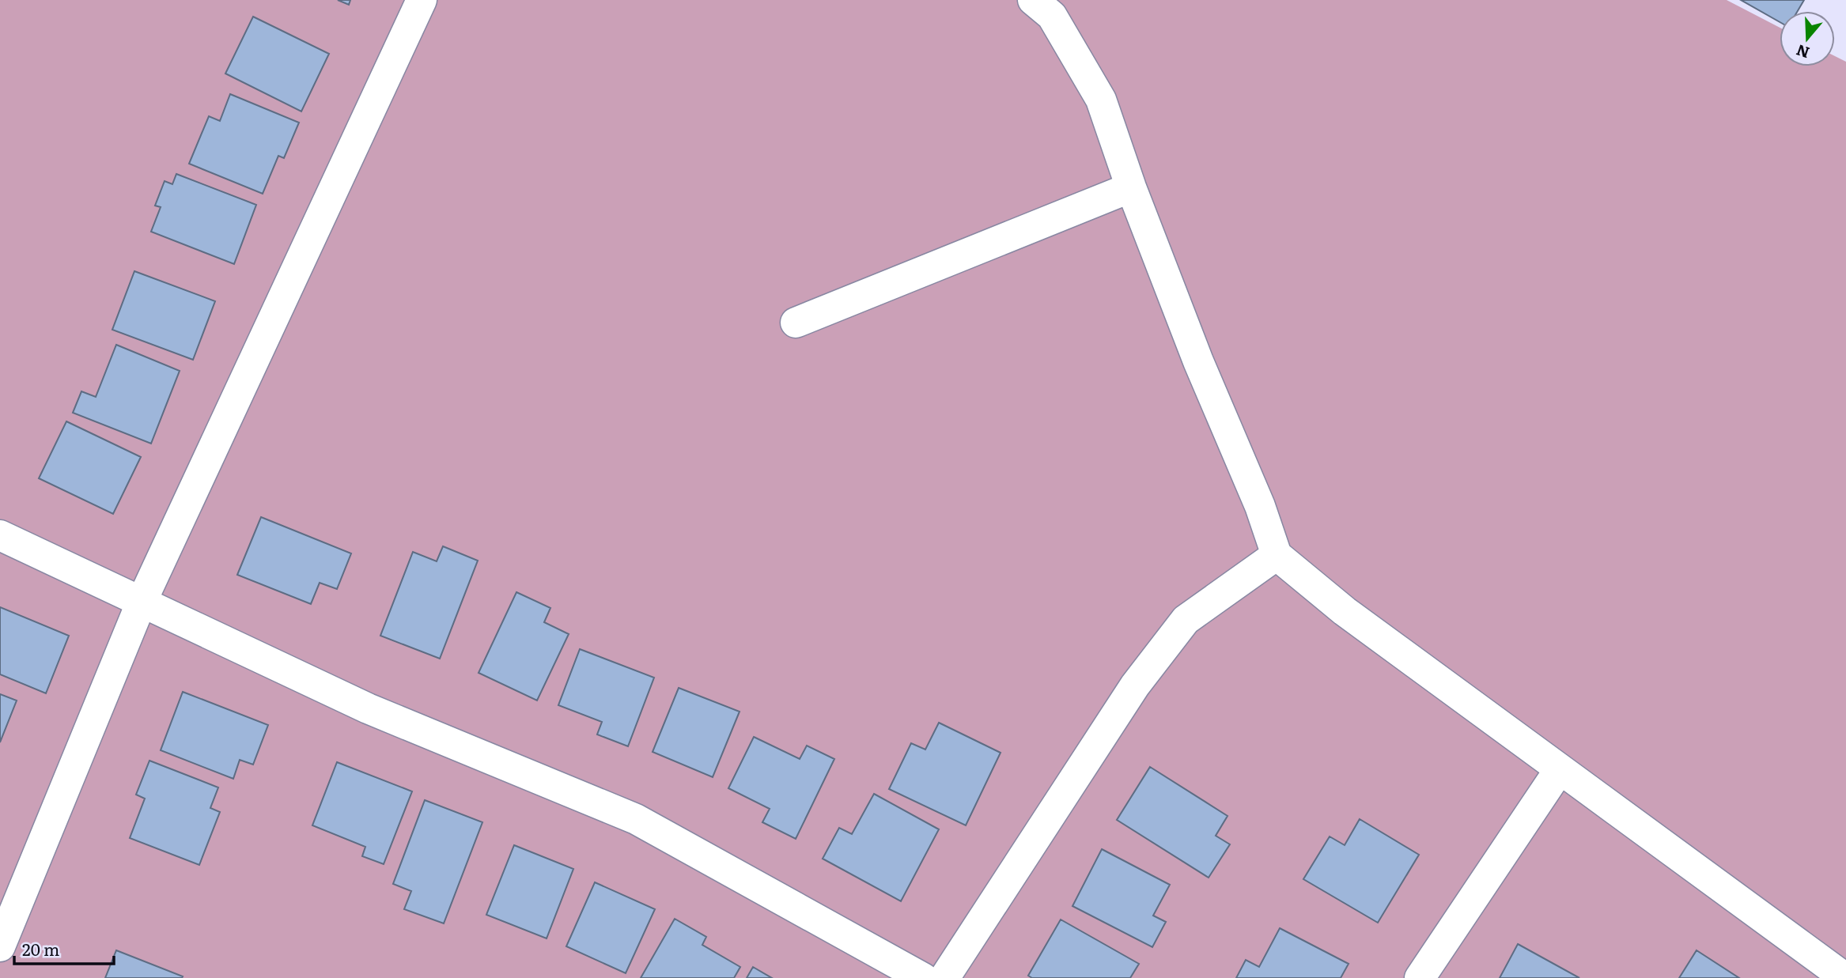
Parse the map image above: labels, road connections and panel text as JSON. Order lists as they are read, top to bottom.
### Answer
{
  "scale_bar": "20 m",
  "north": "bottom"
}
